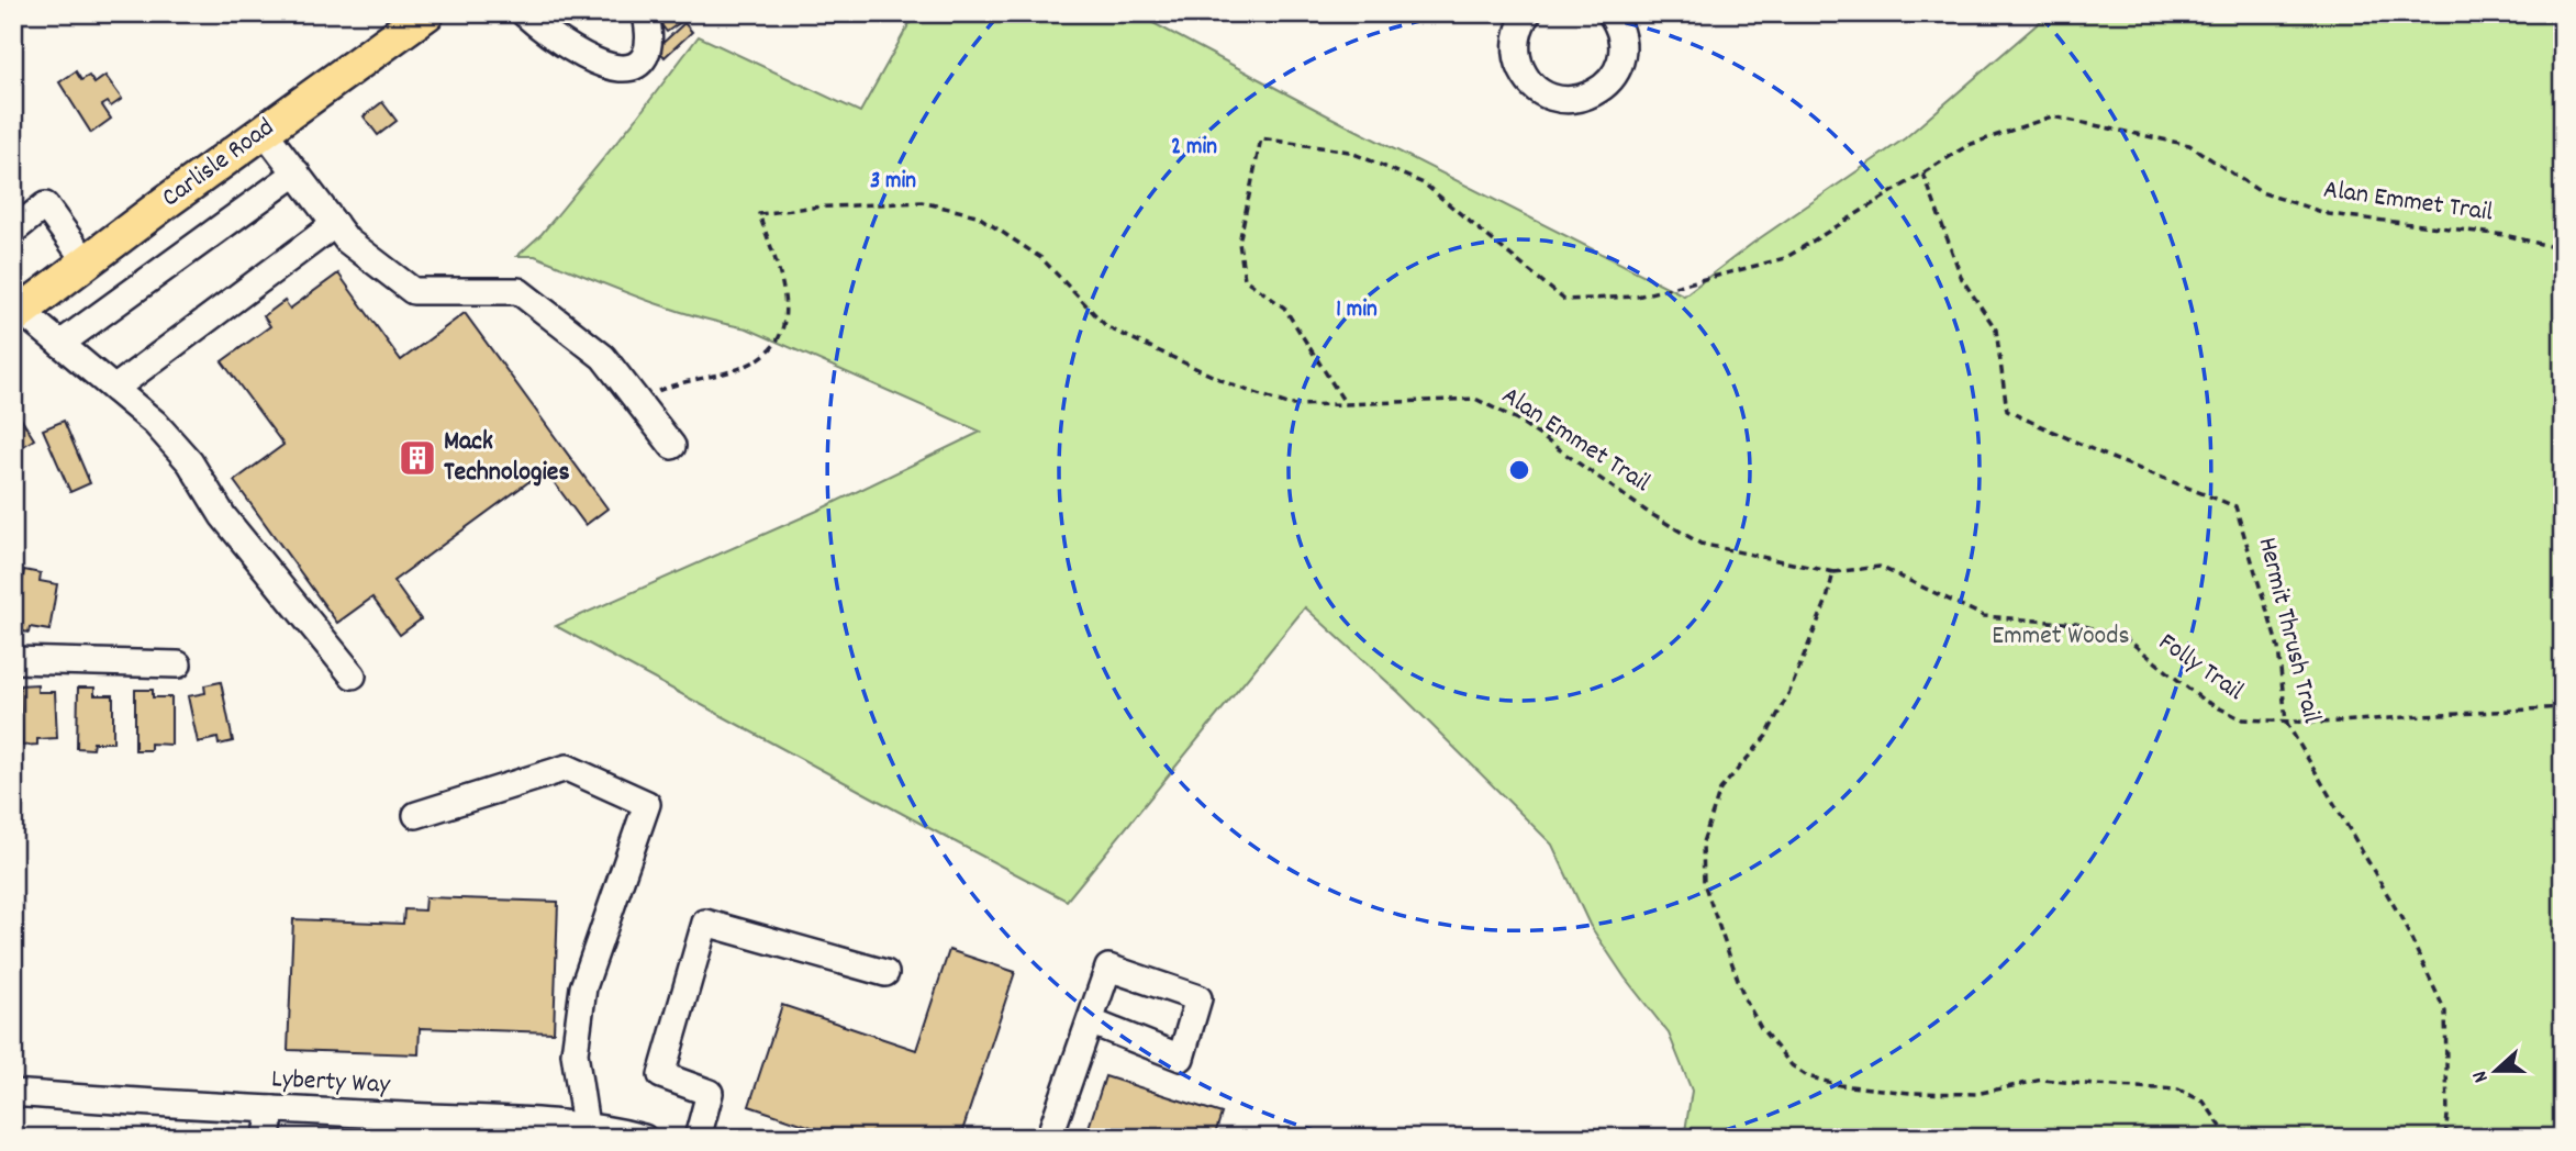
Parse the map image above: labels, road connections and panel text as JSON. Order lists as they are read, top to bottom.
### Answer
{
  "streets": {
    "main road": ["Carlisle Road"],
    "street": ["Lyberty Way"],
    "path": ["Alan Emmet Trail", "Hermit Thrush Trail", "Folly Trail"]
  },
  "crossings": [
    ["Alan Emmet Trail", "Hermit Thrush Trail"],
    ["Alan Emmet Trail", "Folly Trail"],
    ["Hermit Thrush Trail", "Folly Trail"]
  ],
  "parks": ["Emmet Woods"],
  "places": {
    "building": ["Mack Technologies"]
  },
  "north": "left",
  "rings": ["2 min", "3 min", "1 min"]
}
